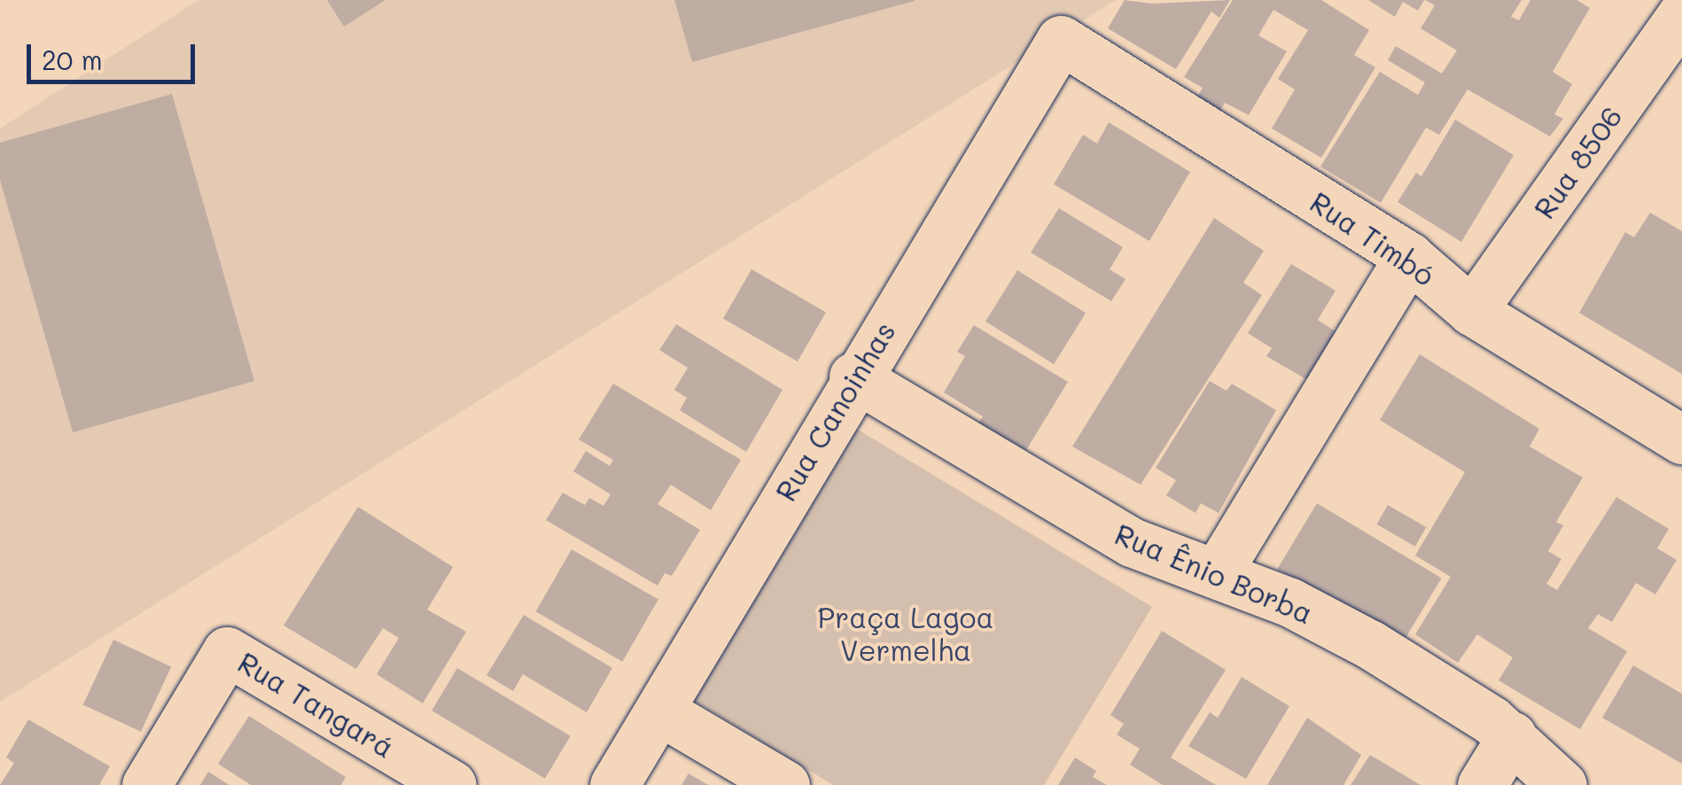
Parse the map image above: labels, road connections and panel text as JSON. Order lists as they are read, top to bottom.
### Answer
{
  "streets": {
    "street": [
      "Rua 8506",
      "Rua Timbó",
      "Rua Canoinhas",
      "Rua Ênio Borba",
      "Rua Tangará"
    ]
  },
  "crossings": [
    ["Rua 8506", "Rua Timbó"],
    ["Rua Timbó", "Rua Canoinhas"],
    ["Rua Canoinhas", "Rua Ênio Borba"]
  ],
  "parks": ["Praça Lagoa Vermelha"],
  "scale_bar": "20 m"
}
